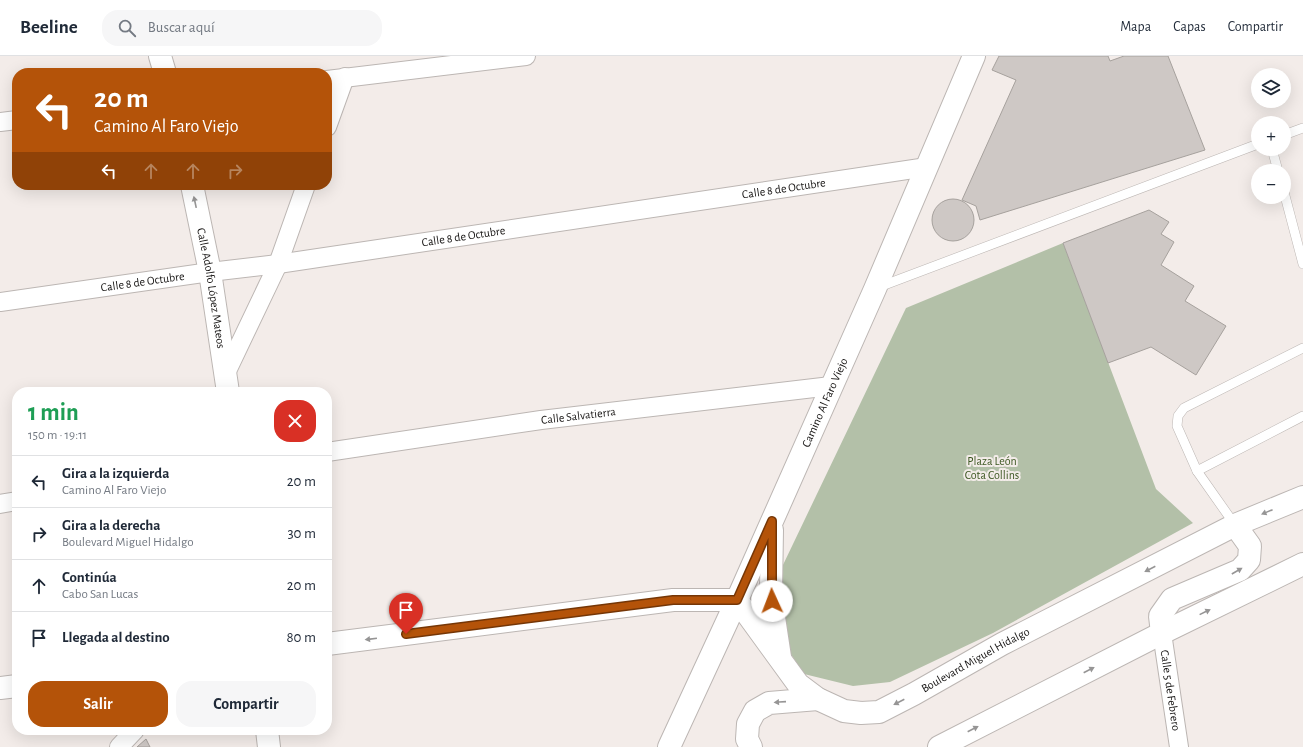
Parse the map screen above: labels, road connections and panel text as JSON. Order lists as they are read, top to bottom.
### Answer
{
  "streets": {
    "main road": ["Calle Adolfo López Mateos", "Camino Al Faro Viejo", "Boulevard Miguel Hidalgo"],
    "street": ["Calle 8 de Octubre", "Calle Salvatierra", "Calle 5 de Febrero"]
  },
  "crossings": [
    ["Calle 8 de Octubre", "Calle Adolfo López Mateos"],
    ["Calle 8 de Octubre", "Camino Al Faro Viejo"],
    ["Camino Al Faro Viejo", "Calle Salvatierra"],
    ["Camino Al Faro Viejo", "Boulevard Miguel Hidalgo"]
  ],
  "one_way": ["Calle Adolfo López Mateos"],
  "parks": ["Plaza León Cota Collins"],
  "page": {
    "header": "Beeline",
    "search": "Buscar aquí",
    "nav": ["Mapa", "Capas", "Compartir"],
    "map_buttons": ["+", "−"],
    "turn": ["20 m", "Camino Al Faro Viejo"],
    "heading": ["1 min", "150 m · 19:11"],
    "list": [
      {
        "name": "Gira a la izquierda",
        "note": "Camino Al Faro Viejo",
        "value": "20 m"
      },
      {
        "name": "Gira a la derecha",
        "note": "Boulevard Miguel Hidalgo",
        "value": "30 m"
      },
      {
        "name": "Continúa",
        "note": "Cabo San Lucas",
        "value": "20 m"
      },
      {
        "name": "Llegada al destino",
        "value": "80 m"
      }
    ],
    "buttons": ["Salir", "Compartir"]
  }
}
